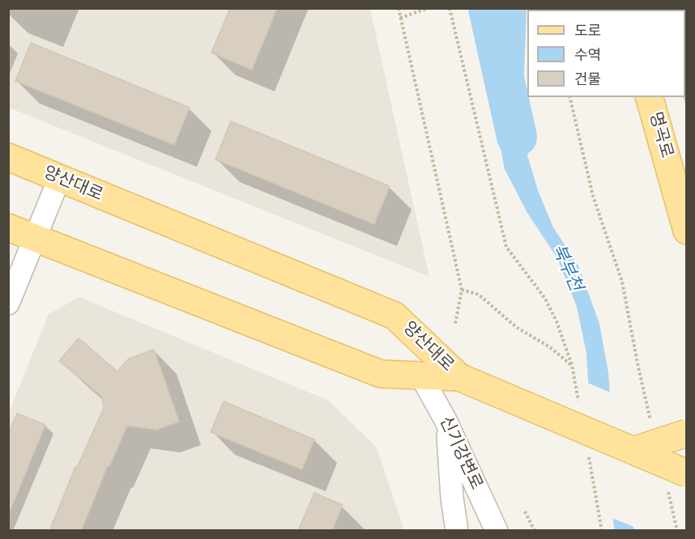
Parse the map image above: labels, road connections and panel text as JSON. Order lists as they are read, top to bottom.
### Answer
{
  "streets": {
    "main road": ["명곡로", "양산대로"],
    "street": ["신기강변로"]
  },
  "crossings": [
    ["양산대로", "신기강변로"]
  ],
  "water": ["북부천"],
  "legend": ["도로", "수역", "건물"]
}
